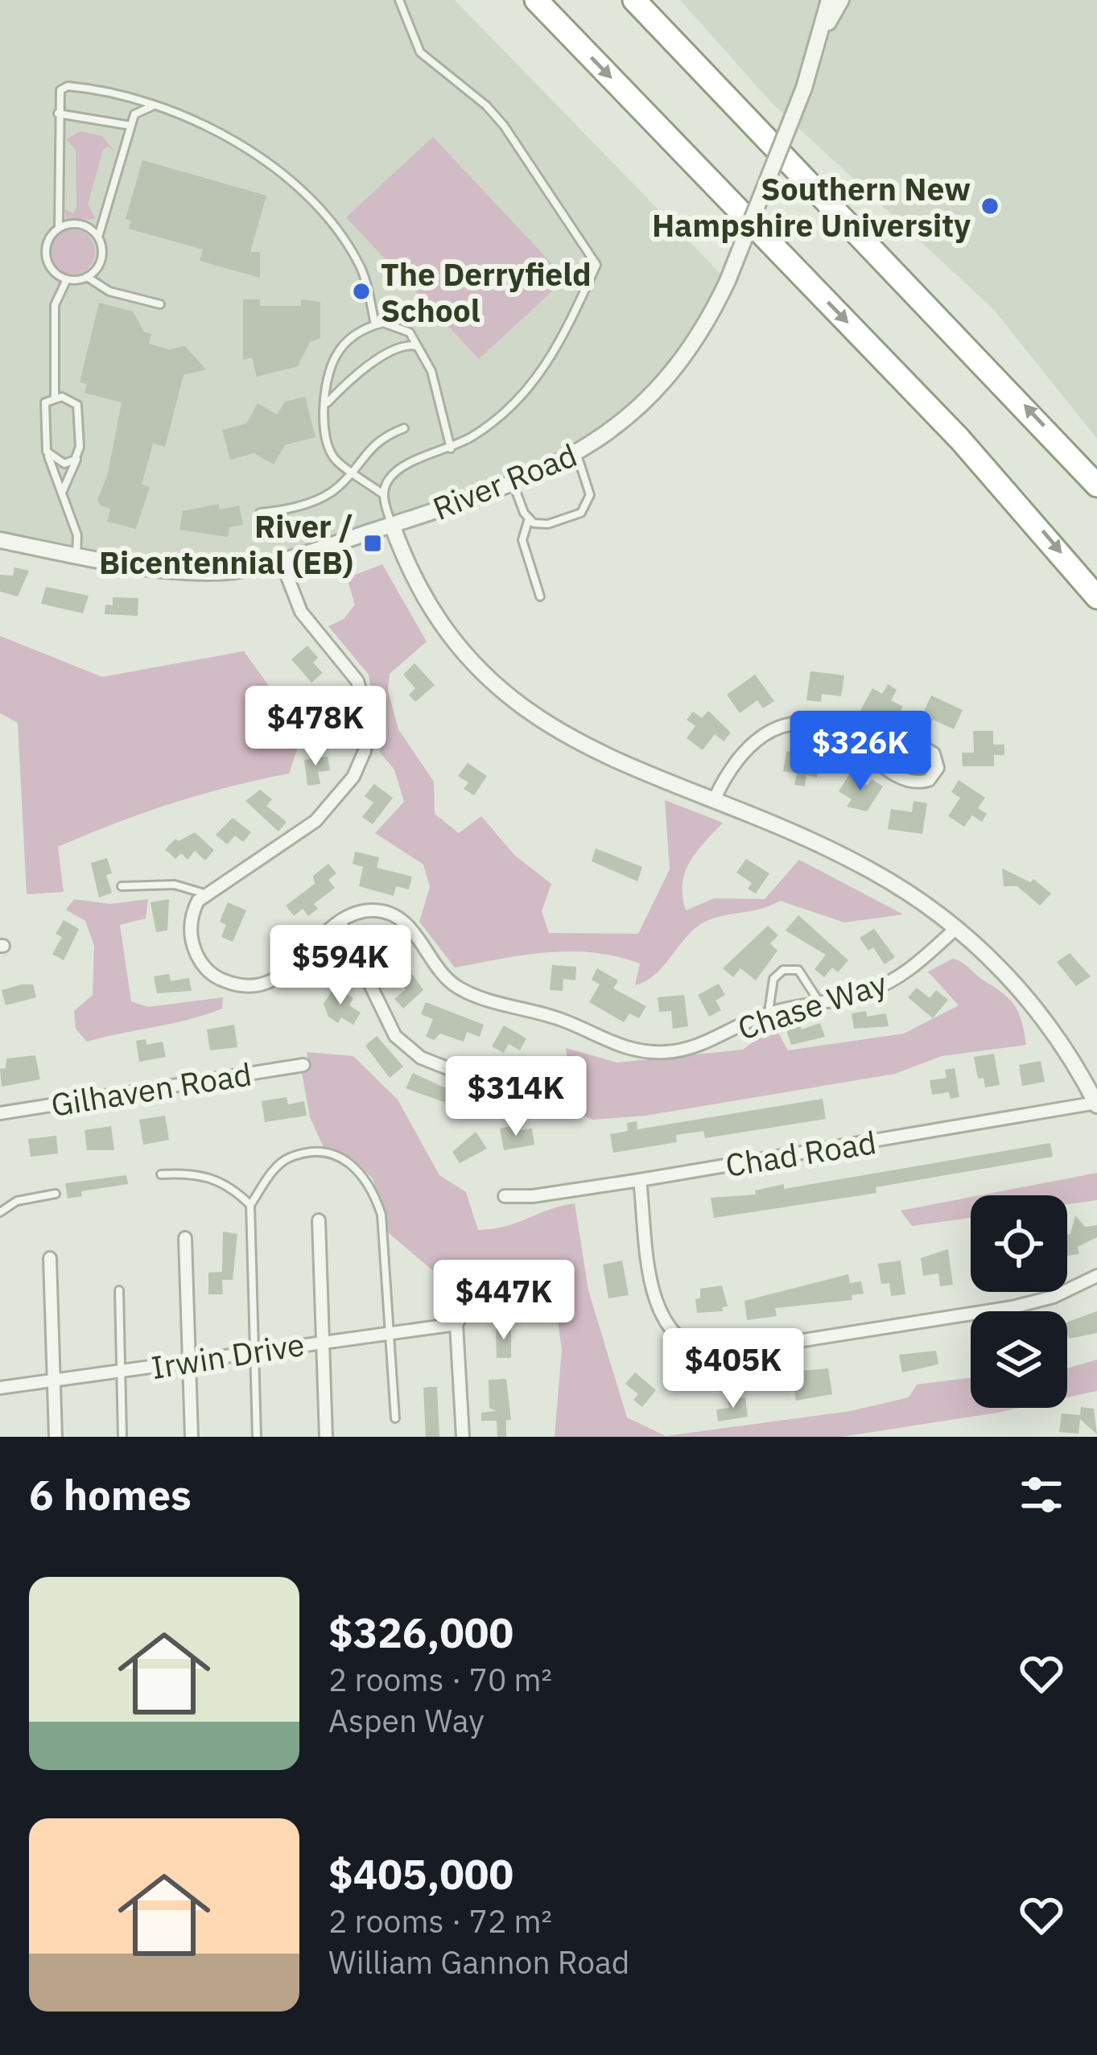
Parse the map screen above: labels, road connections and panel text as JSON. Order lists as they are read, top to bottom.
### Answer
{
  "streets": {
    "street": [
      "River Road",
      "Chase Way",
      "Gilhaven Road",
      "Chad Road",
      "Irwin Drive"
    ]
  },
  "places": {
    "other": ["Southern New Hampshire University", "The Derryfield School"],
    "transit": ["River / Bicentennial (EB)"]
  },
  "page": {
    "price": [
      "$478K",
      "$326K",
      "$594K",
      "$314K",
      "$447K",
      "$405K"
    ],
    "heading": "6 homes",
    "list": [
      {
        "name": "$326,000",
        "note": "2 rooms · 70 m² · Aspen Way"
      },
      {
        "name": "$405,000",
        "note": "2 rooms · 72 m² · William Gannon Road"
      }
    ]
  }
}
